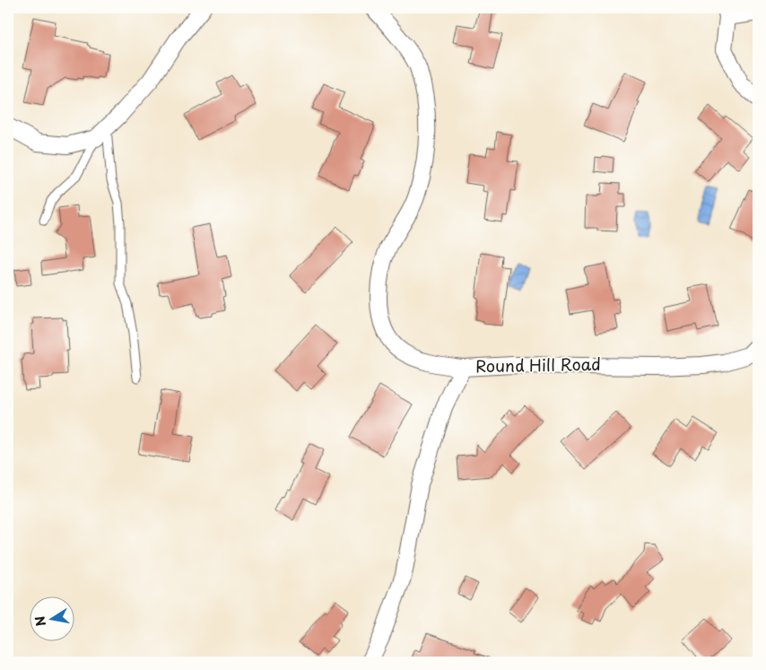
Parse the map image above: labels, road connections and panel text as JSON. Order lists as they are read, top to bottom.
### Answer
{
  "streets": {
    "street": ["Round Hill Road"]
  },
  "north": "left"
}
